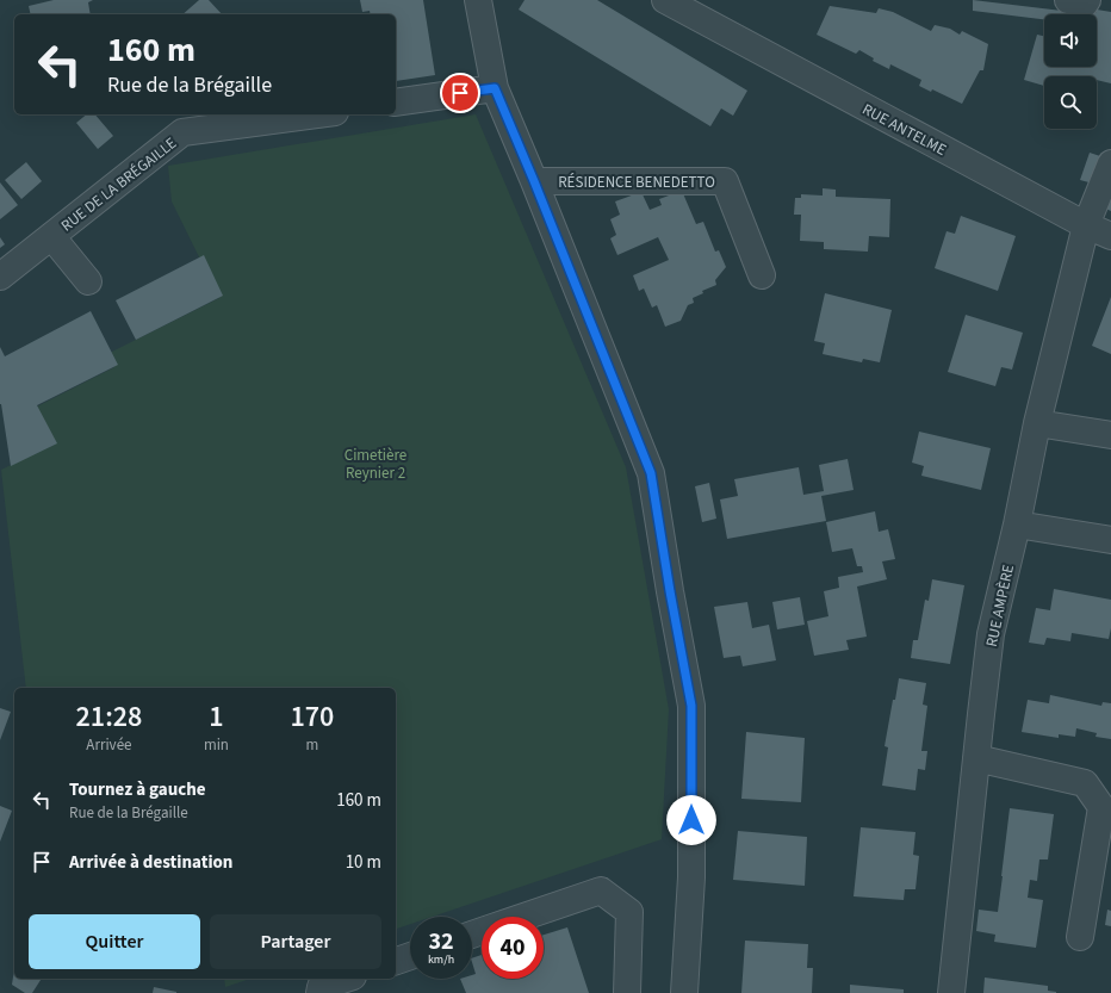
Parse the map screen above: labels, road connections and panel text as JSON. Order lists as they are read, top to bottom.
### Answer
{
  "streets": {
    "street": [
      "RUE ANTELME",
      "RÉSIDENCE BENEDETTO",
      "RUE DE LA BRÉGAILLE",
      "RUE AMPÈRE"
    ]
  },
  "crossings": [
    ["RUE ANTELME", "RUE AMPÈRE"]
  ],
  "parks": ["Cimetière Reynier 2"],
  "page": {
    "turn": ["160 m", "Rue de la Brégaille"],
    "eta": [
      "21:28",
      "Arrivée",
      "1",
      "min",
      "170",
      "m"
    ],
    "list": [
      {
        "name": "Tournez à gauche",
        "note": "Rue de la Brégaille",
        "value": "160 m"
      },
      {
        "name": "Arrivée à destination",
        "value": "10 m"
      }
    ],
    "buttons": ["Quitter", "Partager"],
    "speed": "32 km/h",
    "limit": "40"
  }
}
